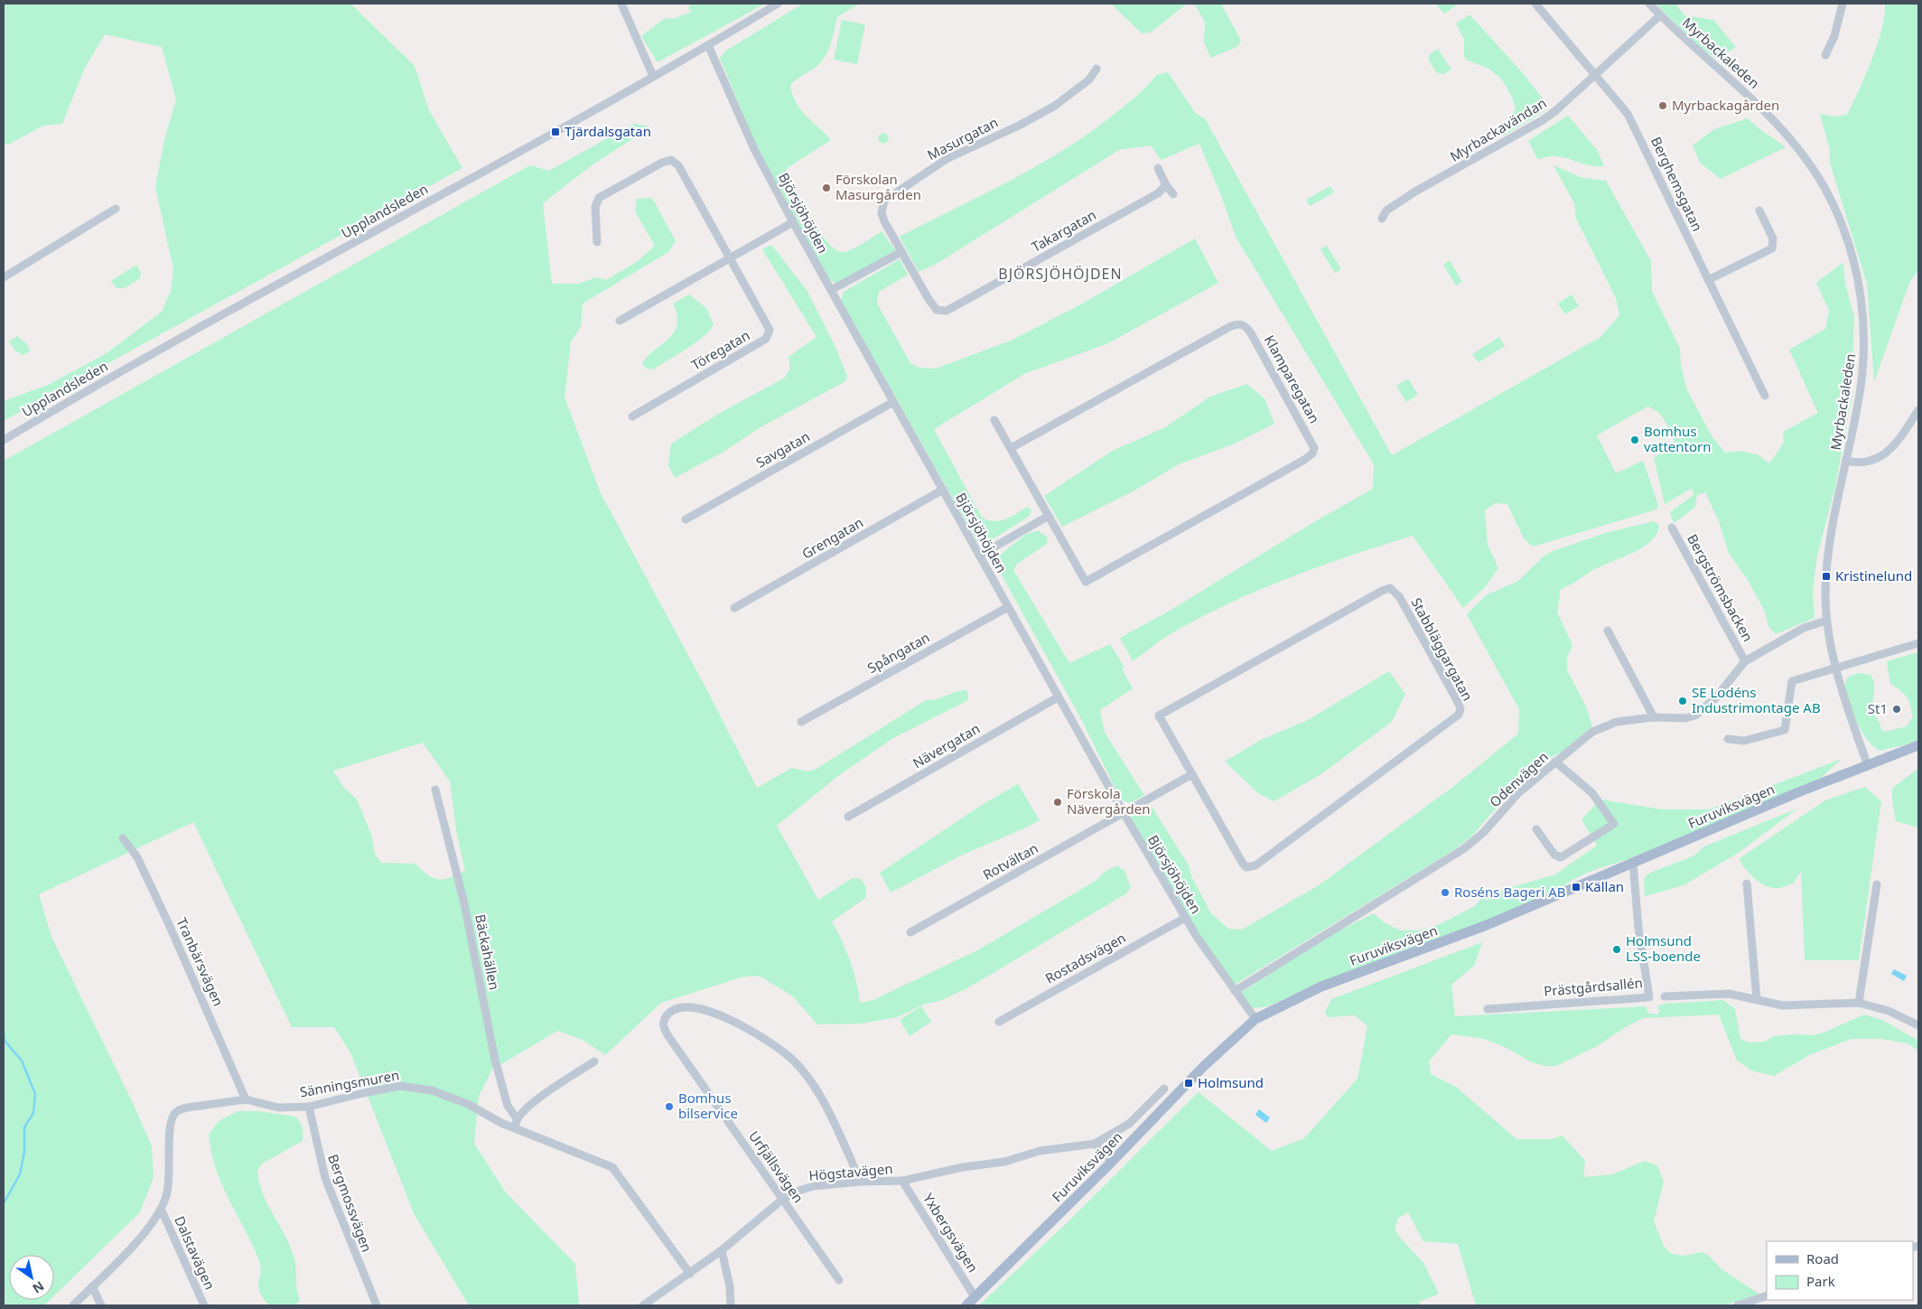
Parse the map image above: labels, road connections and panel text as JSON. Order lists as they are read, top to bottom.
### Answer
{
  "streets": {
    "main road": ["Furuviksvägen"],
    "street": [
      "Myrbackaleden",
      "Myrbackavändan",
      "Masurgatan",
      "Berghemsgatan",
      "Upplandsleden",
      "Björsjöhöjden",
      "Takargatan",
      "Töregatan",
      "Klamparegatan",
      "Savgatan",
      "Grengatan",
      "Bergströmsbacken",
      "Stabbläggargatan",
      "Spångatan",
      "Nävergatan",
      "Odenvägen",
      "Rotvältan",
      "Bäckahällen",
      "Rostadsvägen",
      "Tranbärsvägen",
      "Prästgårdsallén",
      "Sänningsmuren",
      "Urfjällsvägen",
      "Högstavägen",
      "Bergmossvägen",
      "Yxbergsvägen",
      "Dalstavägen"
    ]
  },
  "crossings": [
    ["Myrbackaleden", "Myrbackavändan"],
    ["Myrbackaleden", "Odenvägen"],
    ["Myrbackaleden", "Furuviksvägen"],
    ["Myrbackavändan", "Berghemsgatan"],
    ["Masurgatan", "Takargatan"],
    ["Upplandsleden", "Björsjöhöjden"],
    ["Björsjöhöjden", "Savgatan"],
    ["Björsjöhöjden", "Grengatan"],
    ["Björsjöhöjden", "Spångatan"],
    ["Björsjöhöjden", "Nävergatan"],
    ["Björsjöhöjden", "Odenvägen"],
    ["Björsjöhöjden", "Furuviksvägen"],
    ["Björsjöhöjden", "Rotvältan"],
    ["Björsjöhöjden", "Rostadsvägen"],
    ["Bergströmsbacken", "Odenvägen"],
    ["Furuviksvägen", "Prästgårdsallén"],
    ["Furuviksvägen", "Yxbergsvägen"],
    ["Tranbärsvägen", "Sänningsmuren"],
    ["Sänningsmuren", "Högstavägen"],
    ["Sänningsmuren", "Bergmossvägen"],
    ["Sänningsmuren", "Dalstavägen"],
    ["Urfjällsvägen", "Högstavägen"],
    ["Högstavägen", "Yxbergsvägen"]
  ],
  "districts": ["BJÖRSJÖHÖJDEN"],
  "places": {
    "other": [
      "Myrbackagården",
      "Förskolan Masurgården",
      "Bomhus vattentorn",
      "SE Lodéns Industrimontage AB",
      "St1",
      "Förskola Nävergården",
      "Roséns Bageri AB",
      "Holmsund LSS-boende",
      "Bomhus bilservice"
    ],
    "transit": [
      "Tjärdalsgatan",
      "Kristinelund",
      "Källan",
      "Holmsund"
    ]
  },
  "legend": ["Road", "Park"],
  "north": "bottom right"
}
